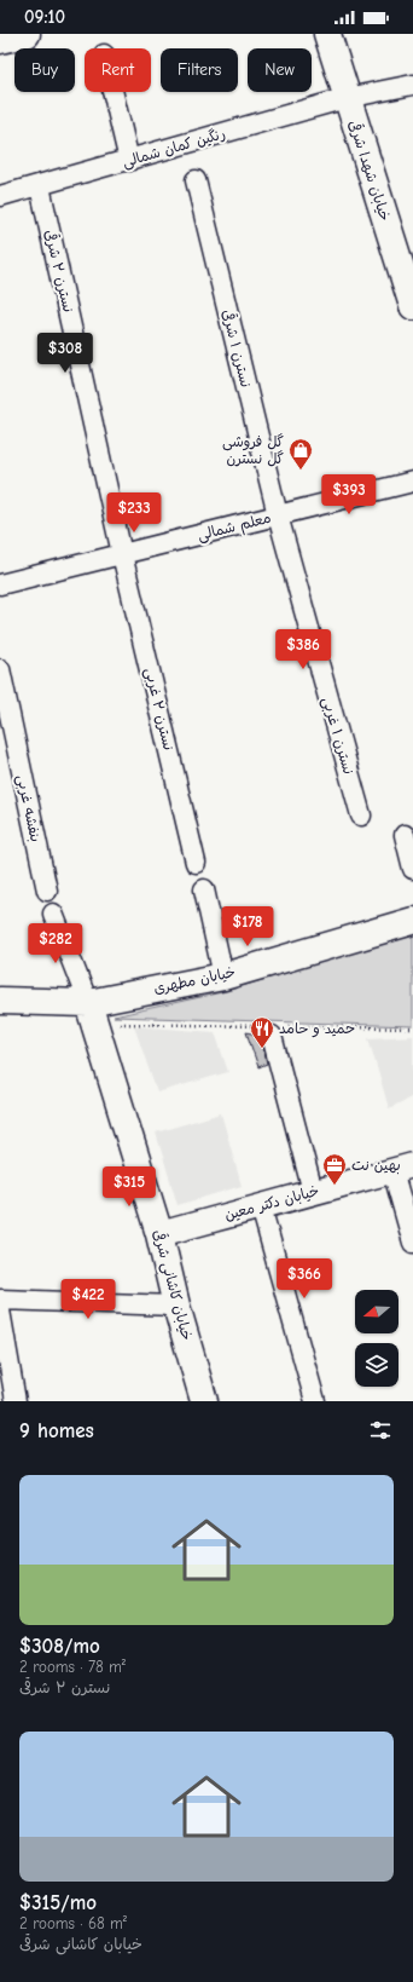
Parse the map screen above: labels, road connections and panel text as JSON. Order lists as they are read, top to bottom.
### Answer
{
  "streets": {
    "main road": ["خیابان شهدا شرقی", "خیابان مطهری", "خیابان کاشانی شرقی"],
    "street": [
      "رنگین کمان شمالی",
      "نسترن ۲ شرقی",
      "نسترن ۱ شرقی",
      "معلم شمالی",
      "نسترن ۲ غربی",
      "نسترن ۱ غربی",
      "بنفشه غربی",
      "خیابان دکتر معین"
    ]
  },
  "crossings": [
    ["رنگین کمان شمالی", "خیابان شهدا شرقی"],
    ["رنگین کمان شمالی", "نسترن ۲ شرقی"],
    ["نسترن ۲ شرقی", "معلم شمالی"],
    ["نسترن ۲ شرقی", "نسترن ۲ غربی"],
    ["نسترن ۱ شرقی", "معلم شمالی"],
    ["نسترن ۱ شرقی", "نسترن ۱ غربی"],
    ["معلم شمالی", "نسترن ۲ غربی"],
    ["معلم شمالی", "نسترن ۱ غربی"],
    ["خیابان مطهری", "خیابان کاشانی شرقی"],
    ["خیابان دکتر معین", "خیابان کاشانی شرقی"]
  ],
  "places": {
    "shop": ["گل فروشی گل نسترن"],
    "restaurant": ["حمید و حامد"],
    "office": ["بهین نت"]
  },
  "north": "left",
  "page": {
    "status": "09:10",
    "chip": [
      "Buy",
      "Rent",
      "Filters",
      "New"
    ],
    "price": [
      "$308",
      "$393",
      "$233",
      "$386",
      "$178",
      "$282",
      "$315",
      "$366",
      "$422"
    ],
    "heading": "9 homes",
    "list": [
      {
        "name": "$308/mo",
        "note": "2 rooms · 78 m² · نسترن ۲ شرقی"
      },
      {
        "name": "$315/mo",
        "note": "2 rooms · 68 m² · خیابان کاشانی شرقی"
      }
    ]
  }
}
